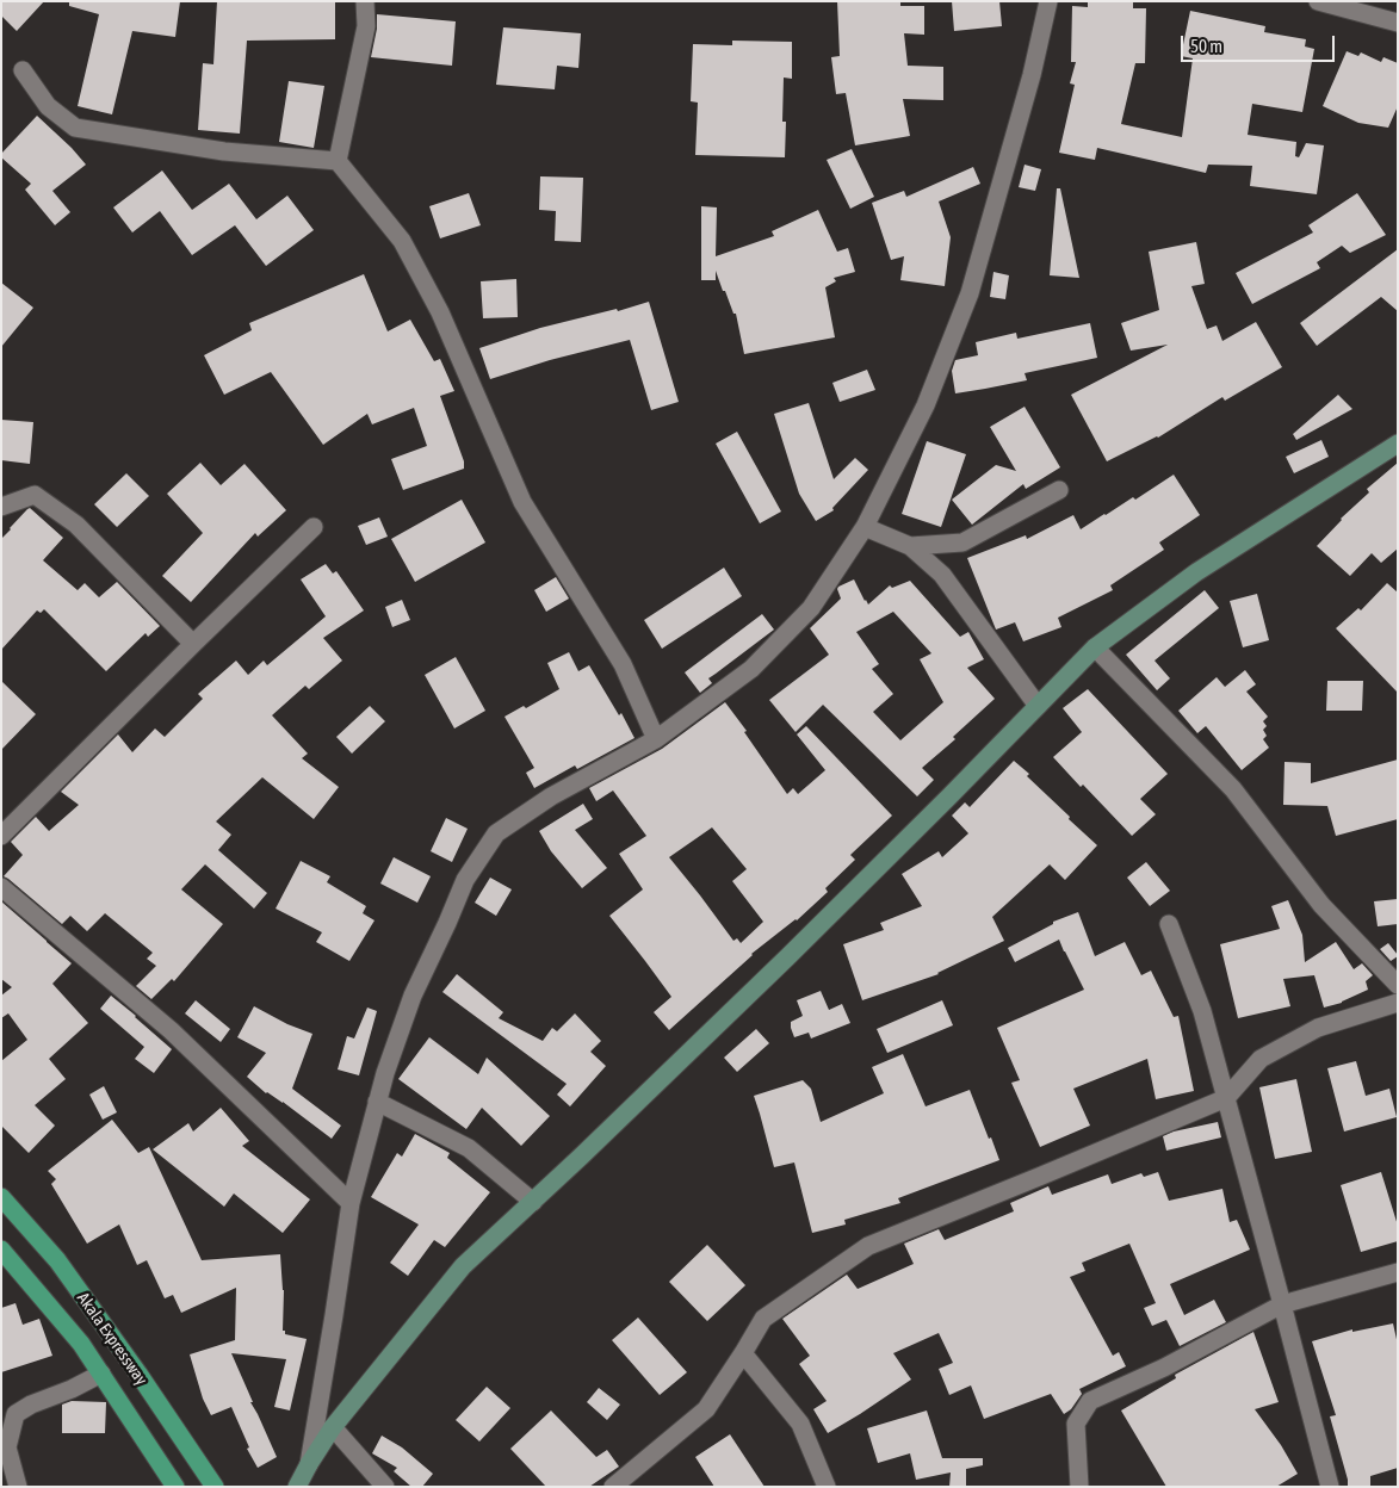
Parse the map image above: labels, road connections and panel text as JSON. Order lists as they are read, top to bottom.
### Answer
{
  "streets": {
    "main road": ["Akala Expressway"]
  },
  "scale_bar": "50 m"
}
